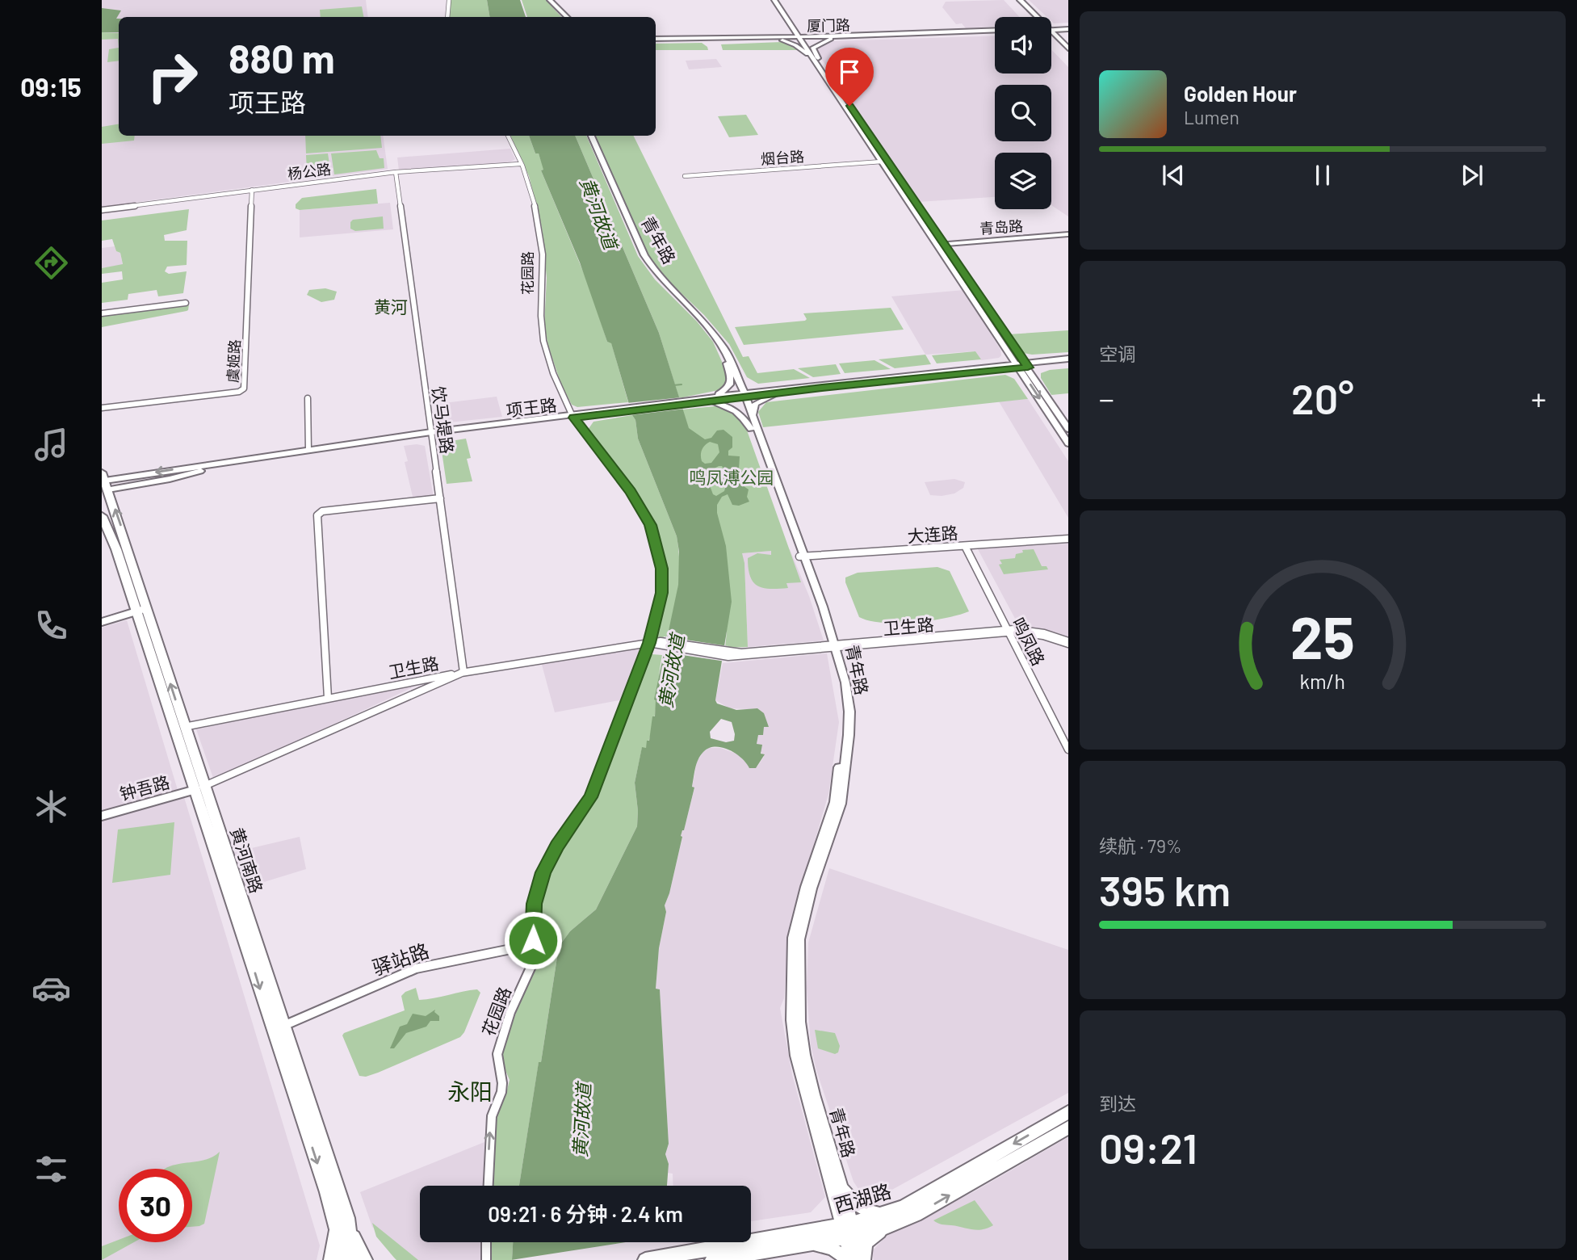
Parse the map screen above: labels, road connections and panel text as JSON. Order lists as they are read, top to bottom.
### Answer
{
  "streets": {
    "main road": ["黄河南路", "西湖路"],
    "street": [
      "厦门路",
      "烟台路",
      "杨公路",
      "青岛路",
      "青年路",
      "花园路",
      "虞姬路",
      "项王路",
      "饮马堤路",
      "大连路",
      "卫生路",
      "鸣凤路",
      "钟吾路",
      "驿站路"
    ]
  },
  "crossings": [
    ["杨公路", "花园路"],
    ["杨公路", "虞姬路"],
    ["杨公路", "饮马堤路"],
    ["青年路", "项王路"],
    ["青年路", "大连路"],
    ["青年路", "卫生路"],
    ["青年路", "西湖路"],
    ["花园路", "项王路"],
    ["花园路", "卫生路"],
    ["花园路", "驿站路"],
    ["项王路", "饮马堤路"],
    ["项王路", "黄河南路"],
    ["饮马堤路", "卫生路"],
    ["大连路", "鸣凤路"],
    ["卫生路", "鸣凤路"],
    ["卫生路", "黄河南路"],
    ["钟吾路", "黄河南路"],
    ["黄河南路", "驿站路"]
  ],
  "districts": ["黄河", "永阳"],
  "water": ["黄河故道"],
  "parks": ["鸣凤溥公园"],
  "page": {
    "tabs": "09:15",
    "turn": ["880 m", "项王路"],
    "song": ["Golden Hour", "Lumen"],
    "tile": [
      "空调",
      ["续航 · 79%", "395 km"],
      ["到达", "09:21"]
    ],
    "heat": ["−", "20°", "+"],
    "limit": "30",
    "trip": "09:21 · 6 分钟 · 2.4 km",
    "gauge": ["25", "km/h"]
  }
}
